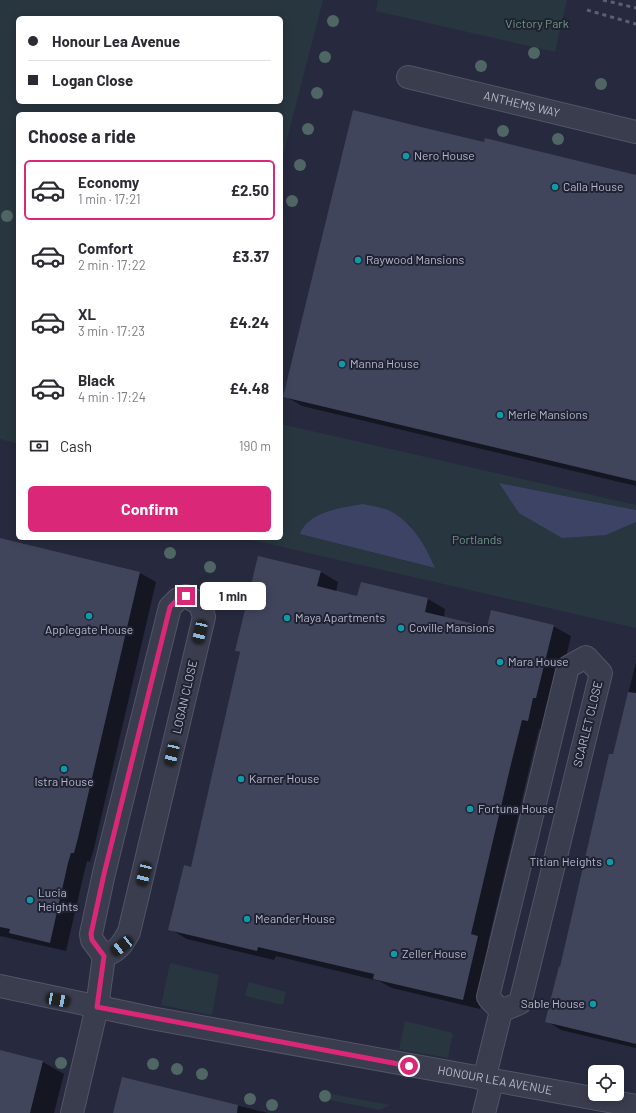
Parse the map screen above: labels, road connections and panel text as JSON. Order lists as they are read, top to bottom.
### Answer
{
  "streets": {
    "street": [
      "ANTHEMS WAY",
      "LOGAN CLOSE",
      "SCARLET CLOSE",
      "HONOUR LEA AVENUE"
    ]
  },
  "parks": ["Victory Park", "Portlands"],
  "places": [
    "Nero House",
    "Calla House",
    "Raywood Mansions",
    "Manna House",
    "Merle Mansions",
    "Applegate House",
    "Maya Apartments",
    "Coville Mansions",
    "Mara House",
    "Istra House",
    "Karner House",
    "Fortuna House",
    "Titian Heights",
    "Lucia Heights",
    "Meander House",
    "Zeller House",
    "Sable House"
  ],
  "page": {
    "banner": ["Honour Lea Avenue", "Logan Close"],
    "heading": "Choose a ride",
    "list": [
      {
        "name": "Economy",
        "note": "1 min · 17:21",
        "value": "£2.50"
      },
      {
        "name": "Comfort",
        "note": "2 min · 17:22",
        "value": "£3.37"
      },
      {
        "name": "XL",
        "note": "3 min · 17:23",
        "value": "£4.24"
      },
      {
        "name": "Black",
        "note": "4 min · 17:24",
        "value": "£4.48"
      }
    ],
    "pay": ["Cash", "190 m"],
    "buttons": "Confirm",
    "bubble": "1 min"
  }
}
